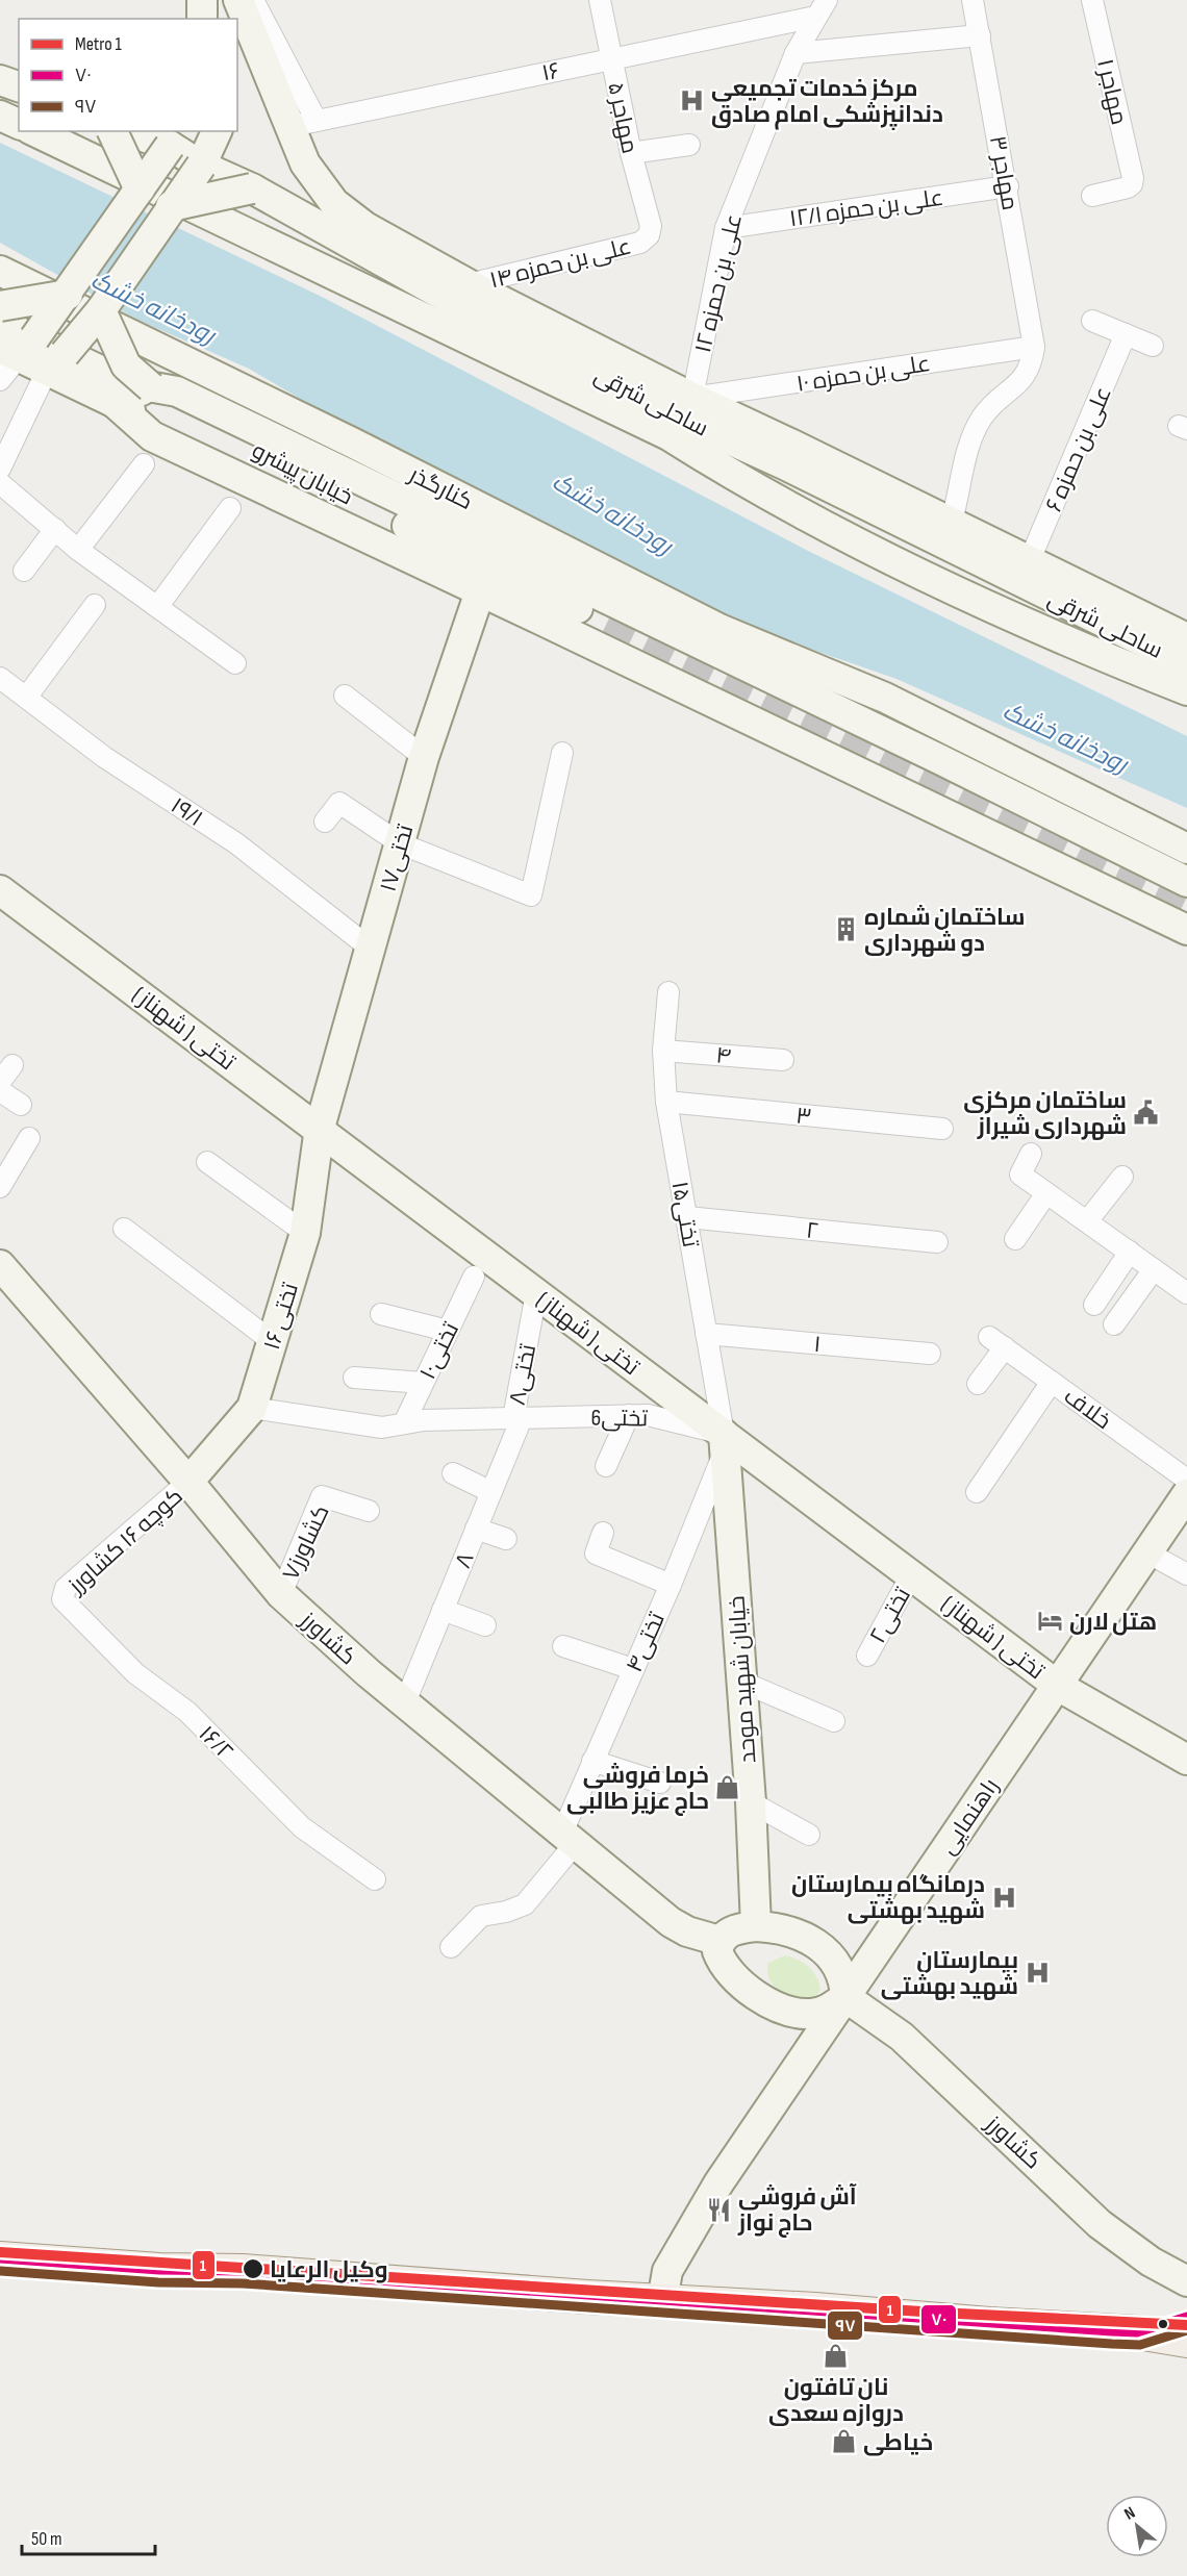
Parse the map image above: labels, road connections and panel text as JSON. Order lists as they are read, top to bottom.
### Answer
{
  "streets": {
    "main road": [
      "ساحلی شرقی",
      "خیابان پیشرو",
      "کنارگذر",
      "تختی۱۷",
      "تختی ( شهناز )",
      "تختی ۱۶",
      "کشاورز",
      "خیابان شهید موحد",
      "راهنمایی"
    ],
    "street": [
      "۱۶",
      "۱ مهاجر",
      "۵ مهاجر",
      "۳ مهاجر",
      "۱۲/۱ علی بن حمزه",
      "۱۴ علی بن حمزه",
      "۱۲ علی بن حمزه",
      "۱۰ علی بن حمزه",
      "۶ علی بن حمزه",
      "۱۹/۱",
      "۴",
      "۳",
      "تختی۱۵",
      "۲",
      "۱",
      "تختی۱۰",
      "تختی۸",
      "خلاف",
      "6تختی",
      "کوچه ۱۶ کشاورز",
      "۷کشاورز",
      "۸",
      "تختی۲",
      "تختی۴",
      "۱۶/۲"
    ]
  },
  "crossings": [
    ["۱۶", "۵ مهاجر"],
    ["۱۶", "۱۲ علی بن حمزه"],
    ["۱۶", "ساحلی شرقی"],
    ["۵ مهاجر", "۱۴ علی بن حمزه"],
    ["۳ مهاجر", "۱۲/۱ علی بن حمزه"],
    ["۳ مهاجر", "۱۰ علی بن حمزه"],
    ["۱۲/۱ علی بن حمزه", "۱۲ علی بن حمزه"],
    ["۱۴ علی بن حمزه", "ساحلی شرقی"],
    ["۱۲ علی بن حمزه", "۱۰ علی بن حمزه"],
    ["۱۲ علی بن حمزه", "ساحلی شرقی"],
    ["۱۰ علی بن حمزه", "ساحلی شرقی"],
    ["ساحلی شرقی", "۶ علی بن حمزه"],
    ["۱۹/۱", "تختی۱۷"],
    ["تختی۱۷", "تختی ( شهناز )"],
    ["تختی۱۷", "تختی ۱۶"],
    ["تختی ( شهناز )", "تختی۱۵"],
    ["تختی ( شهناز )", "تختی ۱۶"],
    ["تختی ( شهناز )", "تختی۸"],
    ["تختی ( شهناز )", "6تختی"],
    ["تختی ( شهناز )", "تختی۲"],
    ["تختی ( شهناز )", "تختی۴"],
    ["تختی ( شهناز )", "خیابان شهید موحد"],
    ["تختی ( شهناز )", "راهنمایی"],
    ["۴", "تختی۱۵"],
    ["۳", "تختی۱۵"],
    ["تختی۱۵", "۲"],
    ["تختی۱۵", "۱"],
    ["تختی۱۵", "6تختی"],
    ["تختی۱۵", "تختی۴"],
    ["تختی۱۵", "خیابان شهید موحد"],
    ["تختی ۱۶", "6تختی"],
    ["تختی ۱۶", "کوچه ۱۶ کشاورز"],
    ["تختی ۱۶", "کشاورز"],
    ["تختی۱۰", "6تختی"],
    ["تختی۸", "6تختی"],
    ["تختی۸", "۸"],
    ["6تختی", "۸"],
    ["6تختی", "تختی۴"],
    ["6تختی", "خیابان شهید موحد"],
    ["کوچه ۱۶ کشاورز", "کشاورز"],
    ["کوچه ۱۶ کشاورز", "۱۶/۲"],
    ["۷کشاورز", "کشاورز"],
    ["۸", "کشاورز"],
    ["کشاورز", "تختی۴"],
    ["کشاورز", "راهنمایی"],
    ["تختی۴", "خیابان شهید موحد"]
  ],
  "water": ["رودخانه خشک"],
  "places": {
    "hospital": ["مرکز خدمات تجمیعی دندانپزشکی امام صادق", "درمانگاه بیمارستان شهید بهشتی", "بیمارستان شهید بهشتی"],
    "building": ["ساختمان شماره دو شهرداری"],
    "public building": ["ساختمان مرکزی شهرداری شیراز"],
    "hotel": ["هتل لارن"],
    "shop": ["خرما فروشی حاج عزیز طالبی", "نان تافتون دروازه سعدی", "خیاطی"],
    "restaurant": ["آش فروشی حاج نواز"],
    "other": ["وکیل الرعایا"]
  },
  "lines": ["metro line 1", "transit line ۷۰", "transit line ۹۷"],
  "legend": ["Metro 1", "۷۰", "۹۷"],
  "scale_bar": "50 m",
  "north": "top left"
}
